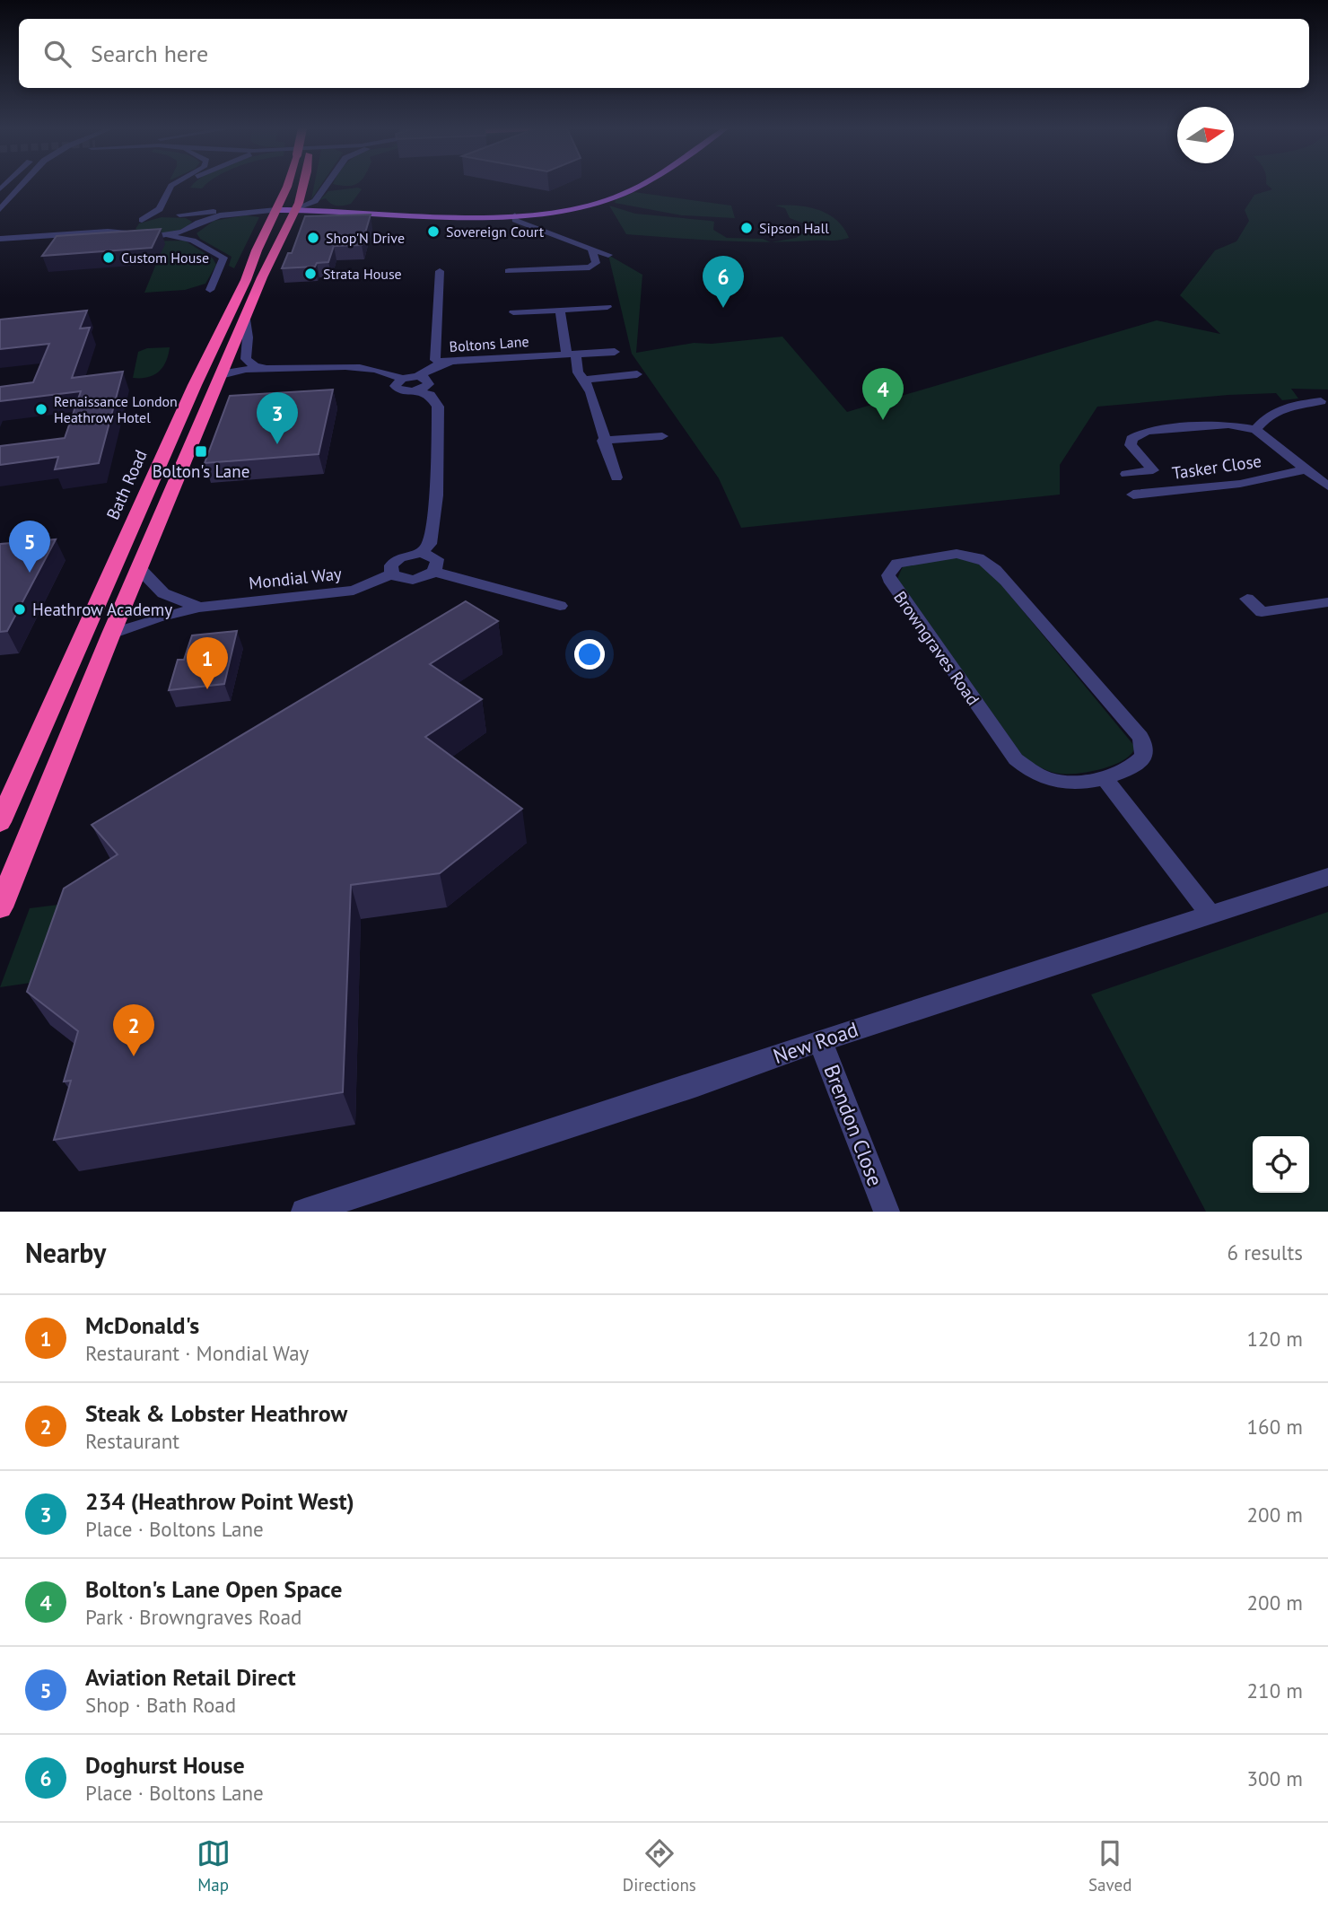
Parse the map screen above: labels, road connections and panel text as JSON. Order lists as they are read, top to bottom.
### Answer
{
  "streets": {
    "highway": ["Bath Road"],
    "street": [
      "Boltons Lane",
      "Tasker Close",
      "Mondial Way",
      "Browngraves Road",
      "New Road",
      "Brendon Close"
    ]
  },
  "crossings": [
    ["New Road", "Brendon Close"]
  ],
  "places": {
    "other": [
      "Sipson Hall",
      "Sovereign Court",
      "Shop'N Drive",
      "Custom House",
      "Strata House",
      "Renaissance London Heathrow Hotel",
      "Heathrow Academy"
    ],
    "transit": ["Bolton's Lane"]
  },
  "north": "right",
  "page": {
    "search": "Search here",
    "pins": [
      "6",
      "4",
      "3",
      "5",
      "1",
      "2"
    ],
    "heading": ["Nearby", "6 results"],
    "list": [
      {
        "mark": "1",
        "name": "McDonald's",
        "note": "Restaurant · Mondial Way",
        "value": "120 m"
      },
      {
        "mark": "2",
        "name": "Steak & Lobster Heathrow",
        "note": "Restaurant",
        "value": "160 m"
      },
      {
        "mark": "3",
        "name": "234 (Heathrow Point West)",
        "note": "Place · Boltons Lane",
        "value": "200 m"
      },
      {
        "mark": "4",
        "name": "Bolton's Lane Open Space",
        "note": "Park · Browngraves Road",
        "value": "200 m"
      },
      {
        "mark": "5",
        "name": "Aviation Retail Direct",
        "note": "Shop · Bath Road",
        "value": "210 m"
      },
      {
        "mark": "6",
        "name": "Doghurst House",
        "note": "Place · Boltons Lane",
        "value": "300 m"
      }
    ],
    "nav": ["Map", "Directions", "Saved"]
  }
}
